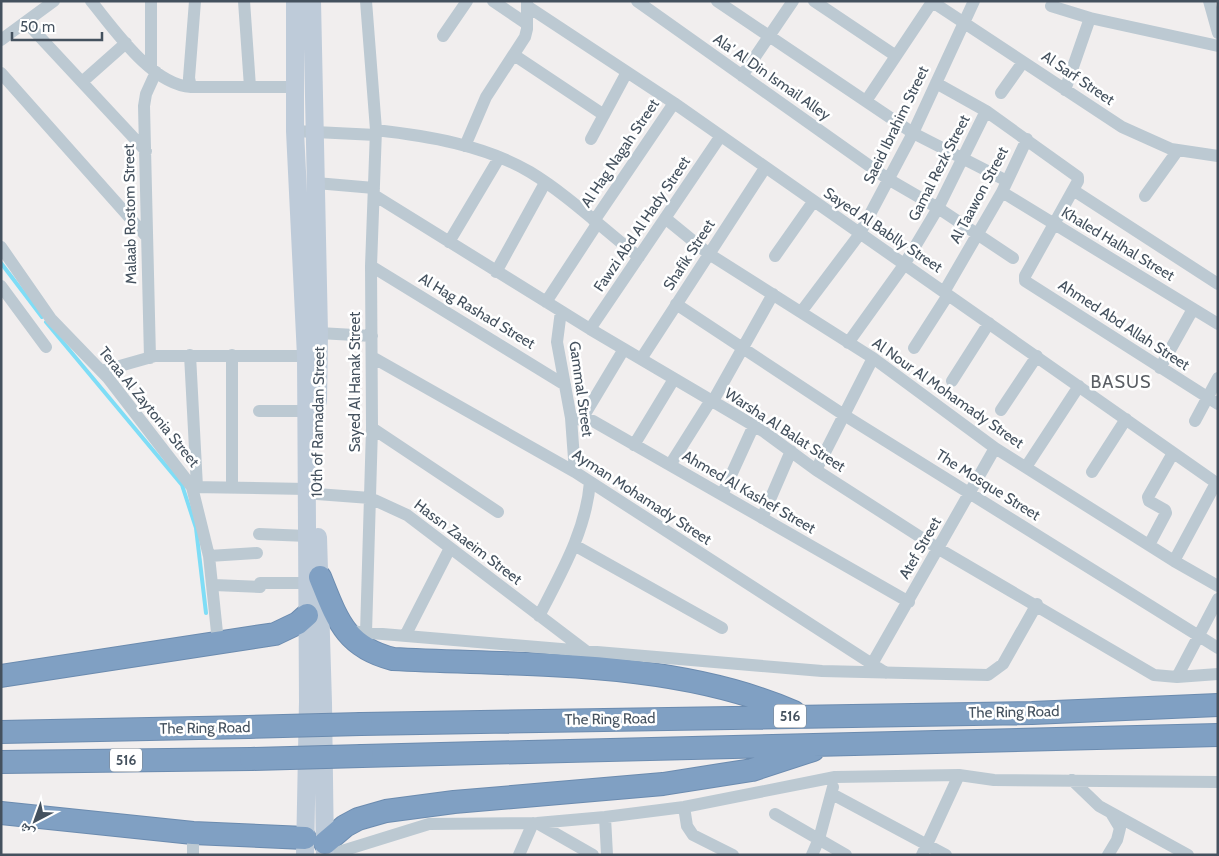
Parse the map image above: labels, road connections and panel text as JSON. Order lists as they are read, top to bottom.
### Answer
{
  "streets": {
    "highway": ["The Ring Road", "516"],
    "main road": ["10th of Ramadan Street"],
    "street": [
      "Ala' Al Din Ismail Alley",
      "Al Sarf Street",
      "Saeid Ibrahim Street",
      "Al Hag Nagah Street",
      "Gamal Rezk Street",
      "Al Taawon Street",
      "Malaab Rostom Street",
      "Fawzi Abd Al Hady Street",
      "Sayed Al Bablly Street",
      "Khaled Halhal Street",
      "Shafik Street",
      "Al Hag Rashad Street",
      "Ahmed Abd Allah Street",
      "Sayed Al Hanak Street",
      "Gammal Street",
      "Al Nour Al Mohamady Street",
      "Teraa Al Zaytonia Street",
      "Warsha Al Balat Street",
      "The Mosque Street",
      "Ahmed Al Kashef Street",
      "Ayman Mohamady Street",
      "Hassn Zaaeim Street",
      "Atef Street"
    ]
  },
  "crossings": [
    ["Ala' Al Din Ismail Alley", "Saeid Ibrahim Street"],
    ["Ala' Al Din Ismail Alley", "Gamal Rezk Street"],
    ["Ala' Al Din Ismail Alley", "Al Taawon Street"],
    ["Al Sarf Street", "Saeid Ibrahim Street"],
    ["Saeid Ibrahim Street", "Sayed Al Bablly Street"],
    ["Saeid Ibrahim Street", "Khaled Halhal Street"],
    ["Saeid Ibrahim Street", "Al Nour Al Mohamady Street"],
    ["Al Hag Nagah Street", "Sayed Al Bablly Street"],
    ["Al Hag Nagah Street", "Warsha Al Balat Street"],
    ["Gamal Rezk Street", "Sayed Al Bablly Street"],
    ["Gamal Rezk Street", "Khaled Halhal Street"],
    ["Al Taawon Street", "Sayed Al Bablly Street"],
    ["Al Taawon Street", "Khaled Halhal Street"],
    ["Fawzi Abd Al Hady Street", "Sayed Al Bablly Street"],
    ["Fawzi Abd Al Hady Street", "Al Nour Al Mohamady Street"],
    ["Fawzi Abd Al Hady Street", "Warsha Al Balat Street"],
    ["Sayed Al Bablly Street", "Shafik Street"],
    ["Khaled Halhal Street", "Ahmed Abd Allah Street"],
    ["Shafik Street", "Al Nour Al Mohamady Street"],
    ["Shafik Street", "Warsha Al Balat Street"],
    ["Shafik Street", "The Mosque Street"],
    ["Al Hag Rashad Street", "Sayed Al Hanak Street"],
    ["Al Hag Rashad Street", "Gammal Street"],
    ["Sayed Al Hanak Street", "Warsha Al Balat Street"],
    ["Sayed Al Hanak Street", "Ayman Mohamady Street"],
    ["Sayed Al Hanak Street", "Hassn Zaaeim Street"],
    ["Gammal Street", "Warsha Al Balat Street"],
    ["Gammal Street", "Ahmed Al Kashef Street"],
    ["Gammal Street", "Ayman Mohamady Street"],
    ["Al Nour Al Mohamady Street", "Atef Street"],
    ["Teraa Al Zaytonia Street", "Hassn Zaaeim Street"],
    ["10th of Ramadan Street", "Hassn Zaaeim Street"],
    ["Warsha Al Balat Street", "Atef Street"],
    ["The Mosque Street", "Atef Street"],
    ["Ahmed Al Kashef Street", "Atef Street"],
    ["Ayman Mohamady Street", "Atef Street"]
  ],
  "districts": ["BASUS"],
  "scale_bar": "50 m",
  "north": "bottom left"
}
